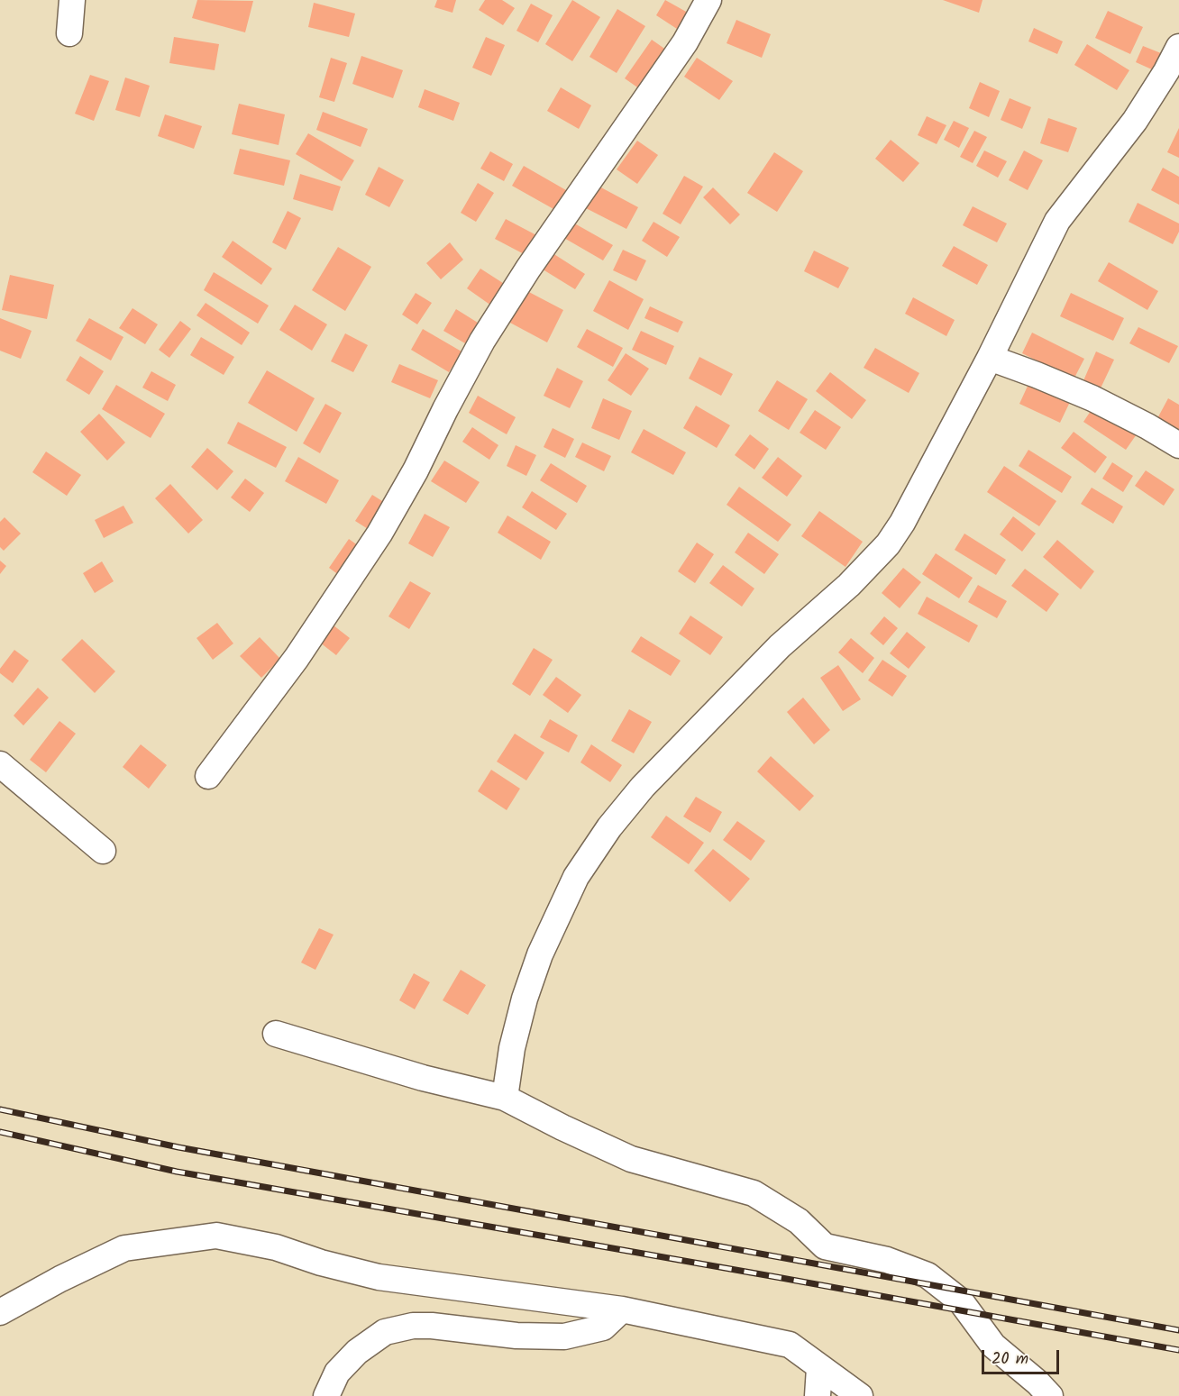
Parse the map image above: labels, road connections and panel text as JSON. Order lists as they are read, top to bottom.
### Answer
{
  "scale_bar": "20 m"
}
